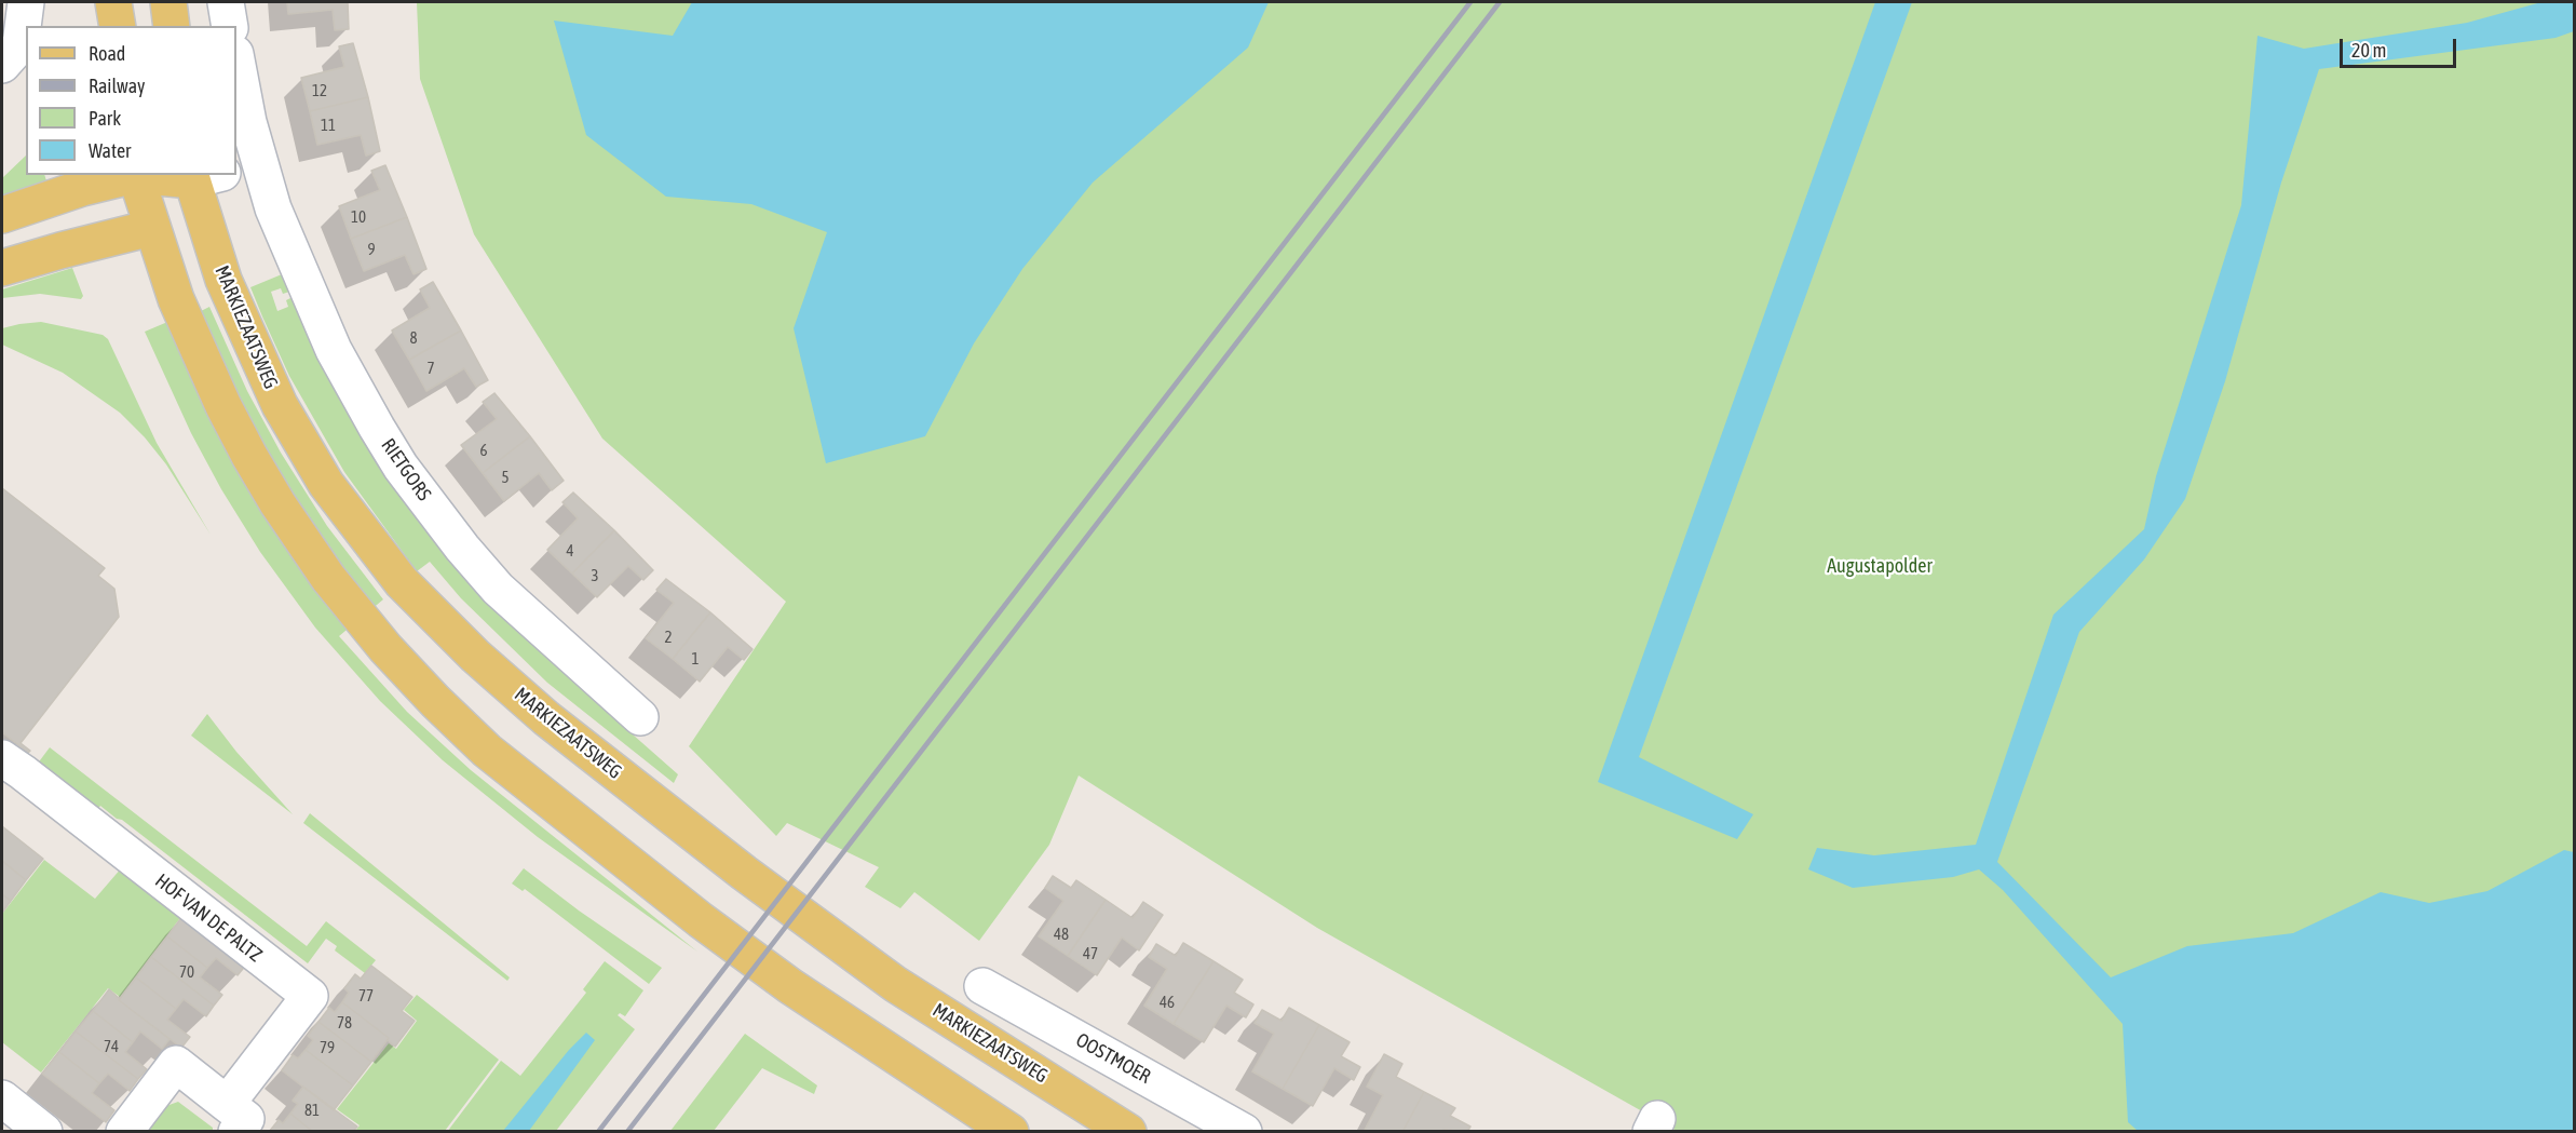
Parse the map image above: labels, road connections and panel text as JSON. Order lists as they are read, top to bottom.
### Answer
{
  "streets": {
    "main road": ["MARKIEZAATSWEG"],
    "street": ["RIETGORS", "HOF VAN DE PALTZ", "OOSTMOER"]
  },
  "parks": ["Augustapolder"],
  "house_numbers": [
    "12",
    "11",
    "10",
    "9",
    "8",
    "7",
    "6",
    "5",
    "4",
    "3",
    "2",
    "1",
    "48",
    "47",
    "70",
    "77",
    "46",
    "78",
    "74",
    "79",
    "81"
  ],
  "legend": [
    "Road",
    "Railway",
    "Park",
    "Water"
  ],
  "scale_bar": "20 m"
}
